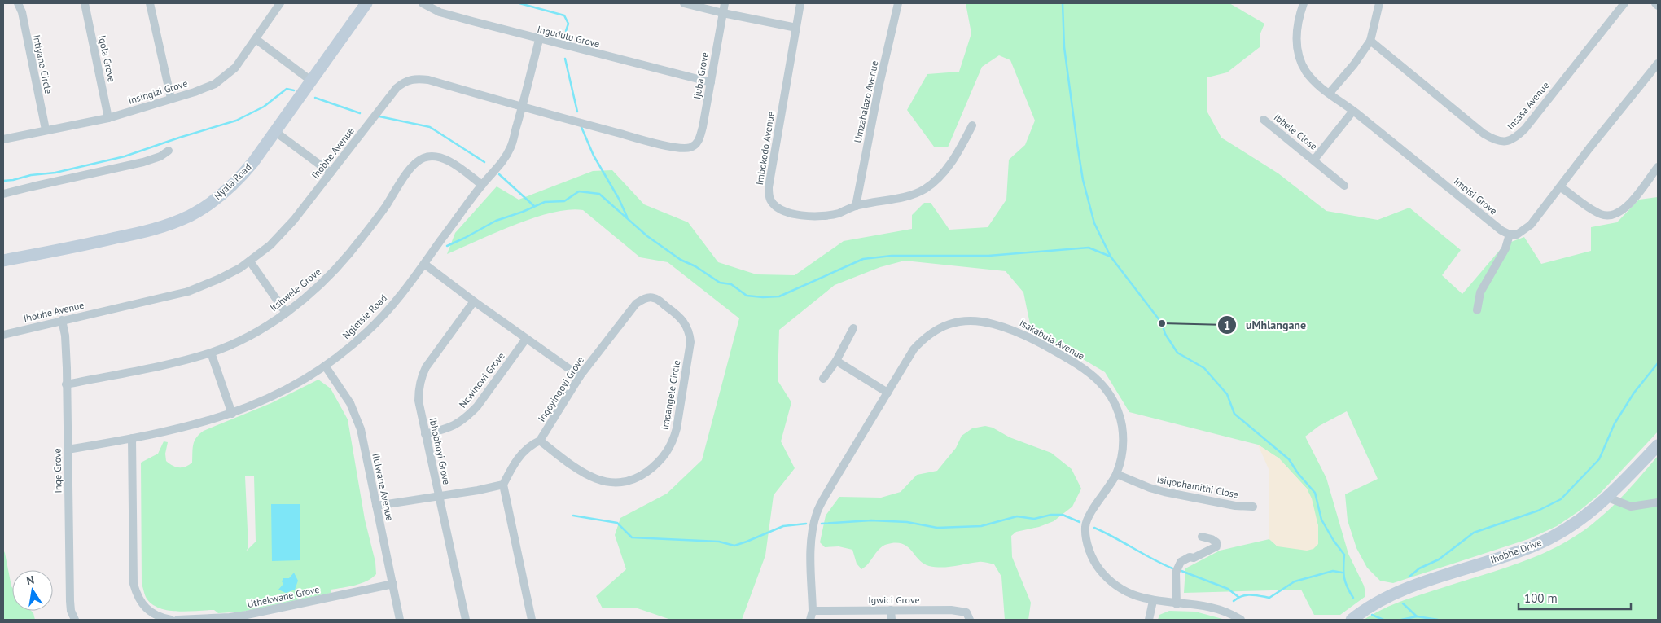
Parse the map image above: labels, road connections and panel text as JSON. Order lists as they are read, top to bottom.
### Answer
{
  "streets": {
    "street": [
      "Ingudulu Grove",
      "Iqola Grove",
      "Intiyane Circle",
      "Ijuba Grove",
      "Insingizi Grove",
      "Umzabalazo Avenue",
      "Insasa Avenue",
      "Ibhele Close",
      "Imbokodo Avenue",
      "Ihobhe Avenue",
      "Nyala Road",
      "Impisi Grove",
      "Itshwele Grove",
      "Ngletsie Road",
      "Isakabula Avenue",
      "Ncwincwi Grove",
      "Inqoyinqoyi Grove",
      "Impangele Circle",
      "Ibhobhoyi Grove",
      "Inqe Grove",
      "Ilulwane Avenue",
      "Isiqophamithi Close",
      "Ihobhe Drive",
      "Uthekwane Grove",
      "Igwici Grove"
    ]
  },
  "crossings": [
    ["Ingudulu Grove", "Ijuba Grove"],
    ["Ingudulu Grove", "Ngletsie Road"],
    ["Iqola Grove", "Insingizi Grove"],
    ["Intiyane Circle", "Insingizi Grove"],
    ["Ijuba Grove", "Ihobhe Avenue"],
    ["Umzabalazo Avenue", "Imbokodo Avenue"],
    ["Ibhele Close", "Impisi Grove"],
    ["Ihobhe Avenue", "Ngletsie Road"],
    ["Ihobhe Avenue", "Inqe Grove"],
    ["Itshwele Grove", "Ngletsie Road"],
    ["Itshwele Grove", "Inqe Grove"],
    ["Ngletsie Road", "Inqe Grove"],
    ["Ngletsie Road", "Ilulwane Avenue"],
    ["Isakabula Avenue", "Isiqophamithi Close"],
    ["Isakabula Avenue", "Igwici Grove"],
    ["Ncwincwi Grove", "Ibhobhoyi Grove"],
    ["Inqoyinqoyi Grove", "Impangele Circle"],
    ["Ilulwane Avenue", "Uthekwane Grove"]
  ],
  "places": ["uMhlangane"],
  "scale_bar": "100 m",
  "north": "top"
}
